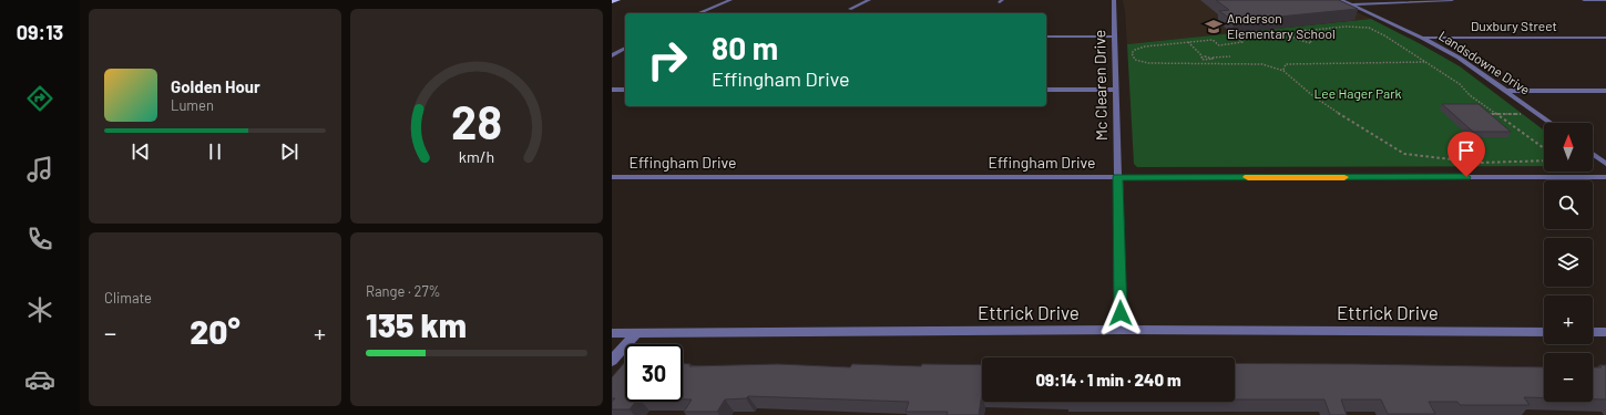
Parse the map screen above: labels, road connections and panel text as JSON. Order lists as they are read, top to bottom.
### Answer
{
  "streets": {
    "street": [
      "Duxbury Street",
      "Landsdowne Drive",
      "Mc Clearen Drive",
      "Effingham Drive",
      "Ettrick Drive"
    ]
  },
  "crossings": [
    ["Duxbury Street", "Landsdowne Drive"],
    ["Mc Clearen Drive", "Effingham Drive"],
    ["Mc Clearen Drive", "Ettrick Drive"]
  ],
  "parks": ["Lee Hager Park"],
  "places": {
    "school or university": ["Anderson Elementary School"]
  },
  "north": "top",
  "page": {
    "tabs": "09:13",
    "turn": ["80 m", "Effingham Drive"],
    "song": ["Golden Hour", "Lumen"],
    "map_buttons": ["+", "−"],
    "tile": [
      "Climate",
      ["Range · 27%", "135 km"]
    ],
    "heat": ["−", "20°", "+"],
    "limit": "30",
    "trip": "09:14 · 1 min · 240 m",
    "gauge": ["28", "km/h"]
  }
}
